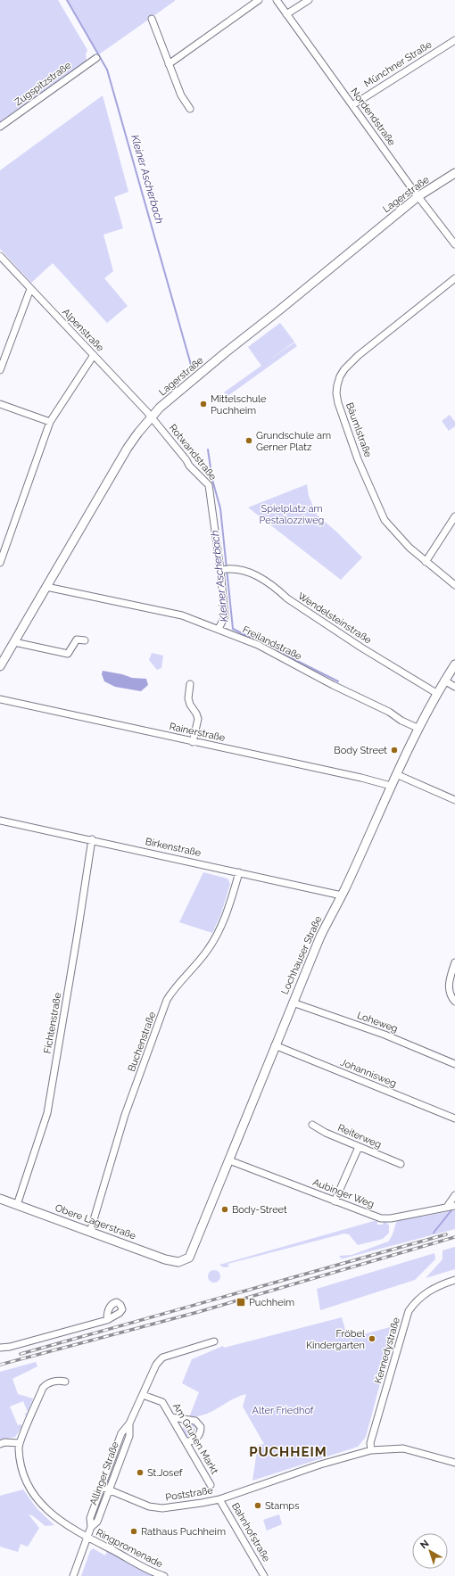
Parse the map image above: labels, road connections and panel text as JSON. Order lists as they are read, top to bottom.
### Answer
{
  "streets": {
    "street": [
      "Münchner Straße",
      "Zugspitzstraße",
      "Nordendstraße",
      "Lagerstraße",
      "Alpenstraße",
      "Bäumlstraße",
      "Rotwandstraße",
      "Wendelsteinstraße",
      "Freilandstraße",
      "Rainerstraße",
      "Birkenstraße",
      "Lochhauser Straße",
      "Loheweg",
      "Fichtenstraße",
      "Buchenstraße",
      "Johannisweg",
      "Reiterweg",
      "Aubinger Weg",
      "Obere Lagerstraße",
      "Kennedystraße",
      "Am Grünen Markt",
      "Allinger Straße",
      "Poststraße",
      "Bahnhofstraße",
      "Ringpromenade"
    ]
  },
  "crossings": [
    ["Münchner Straße", "Nordendstraße"],
    ["Nordendstraße", "Lagerstraße"],
    ["Lagerstraße", "Alpenstraße"],
    ["Lagerstraße", "Rotwandstraße"],
    ["Lagerstraße", "Freilandstraße"],
    ["Alpenstraße", "Rotwandstraße"],
    ["Rotwandstraße", "Wendelsteinstraße"],
    ["Rotwandstraße", "Freilandstraße"],
    ["Wendelsteinstraße", "Lochhauser Straße"],
    ["Freilandstraße", "Lochhauser Straße"],
    ["Rainerstraße", "Lochhauser Straße"],
    ["Birkenstraße", "Lochhauser Straße"],
    ["Birkenstraße", "Fichtenstraße"],
    ["Birkenstraße", "Buchenstraße"],
    ["Lochhauser Straße", "Loheweg"],
    ["Lochhauser Straße", "Johannisweg"],
    ["Lochhauser Straße", "Aubinger Weg"],
    ["Lochhauser Straße", "Obere Lagerstraße"],
    ["Fichtenstraße", "Obere Lagerstraße"],
    ["Buchenstraße", "Obere Lagerstraße"],
    ["Kennedystraße", "Poststraße"],
    ["Am Grünen Markt", "Allinger Straße"],
    ["Allinger Straße", "Poststraße"],
    ["Allinger Straße", "Ringpromenade"],
    ["Poststraße", "Bahnhofstraße"]
  ],
  "districts": ["PUCHHEIM"],
  "water": ["Kleiner Ascherbach"],
  "parks": ["Spielplatz am Pestalozziweg", "Alter Friedhof"],
  "places": {
    "other": [
      "Mittelschule Puchheim",
      "Grundschule am Gerner Platz",
      "Body Street",
      "Body-Street",
      "Fröbel Kindergarten",
      "St.Josef",
      "Stamps",
      "Rathaus Puchheim"
    ],
    "transit": ["Puchheim"]
  },
  "north": "top left"
}
